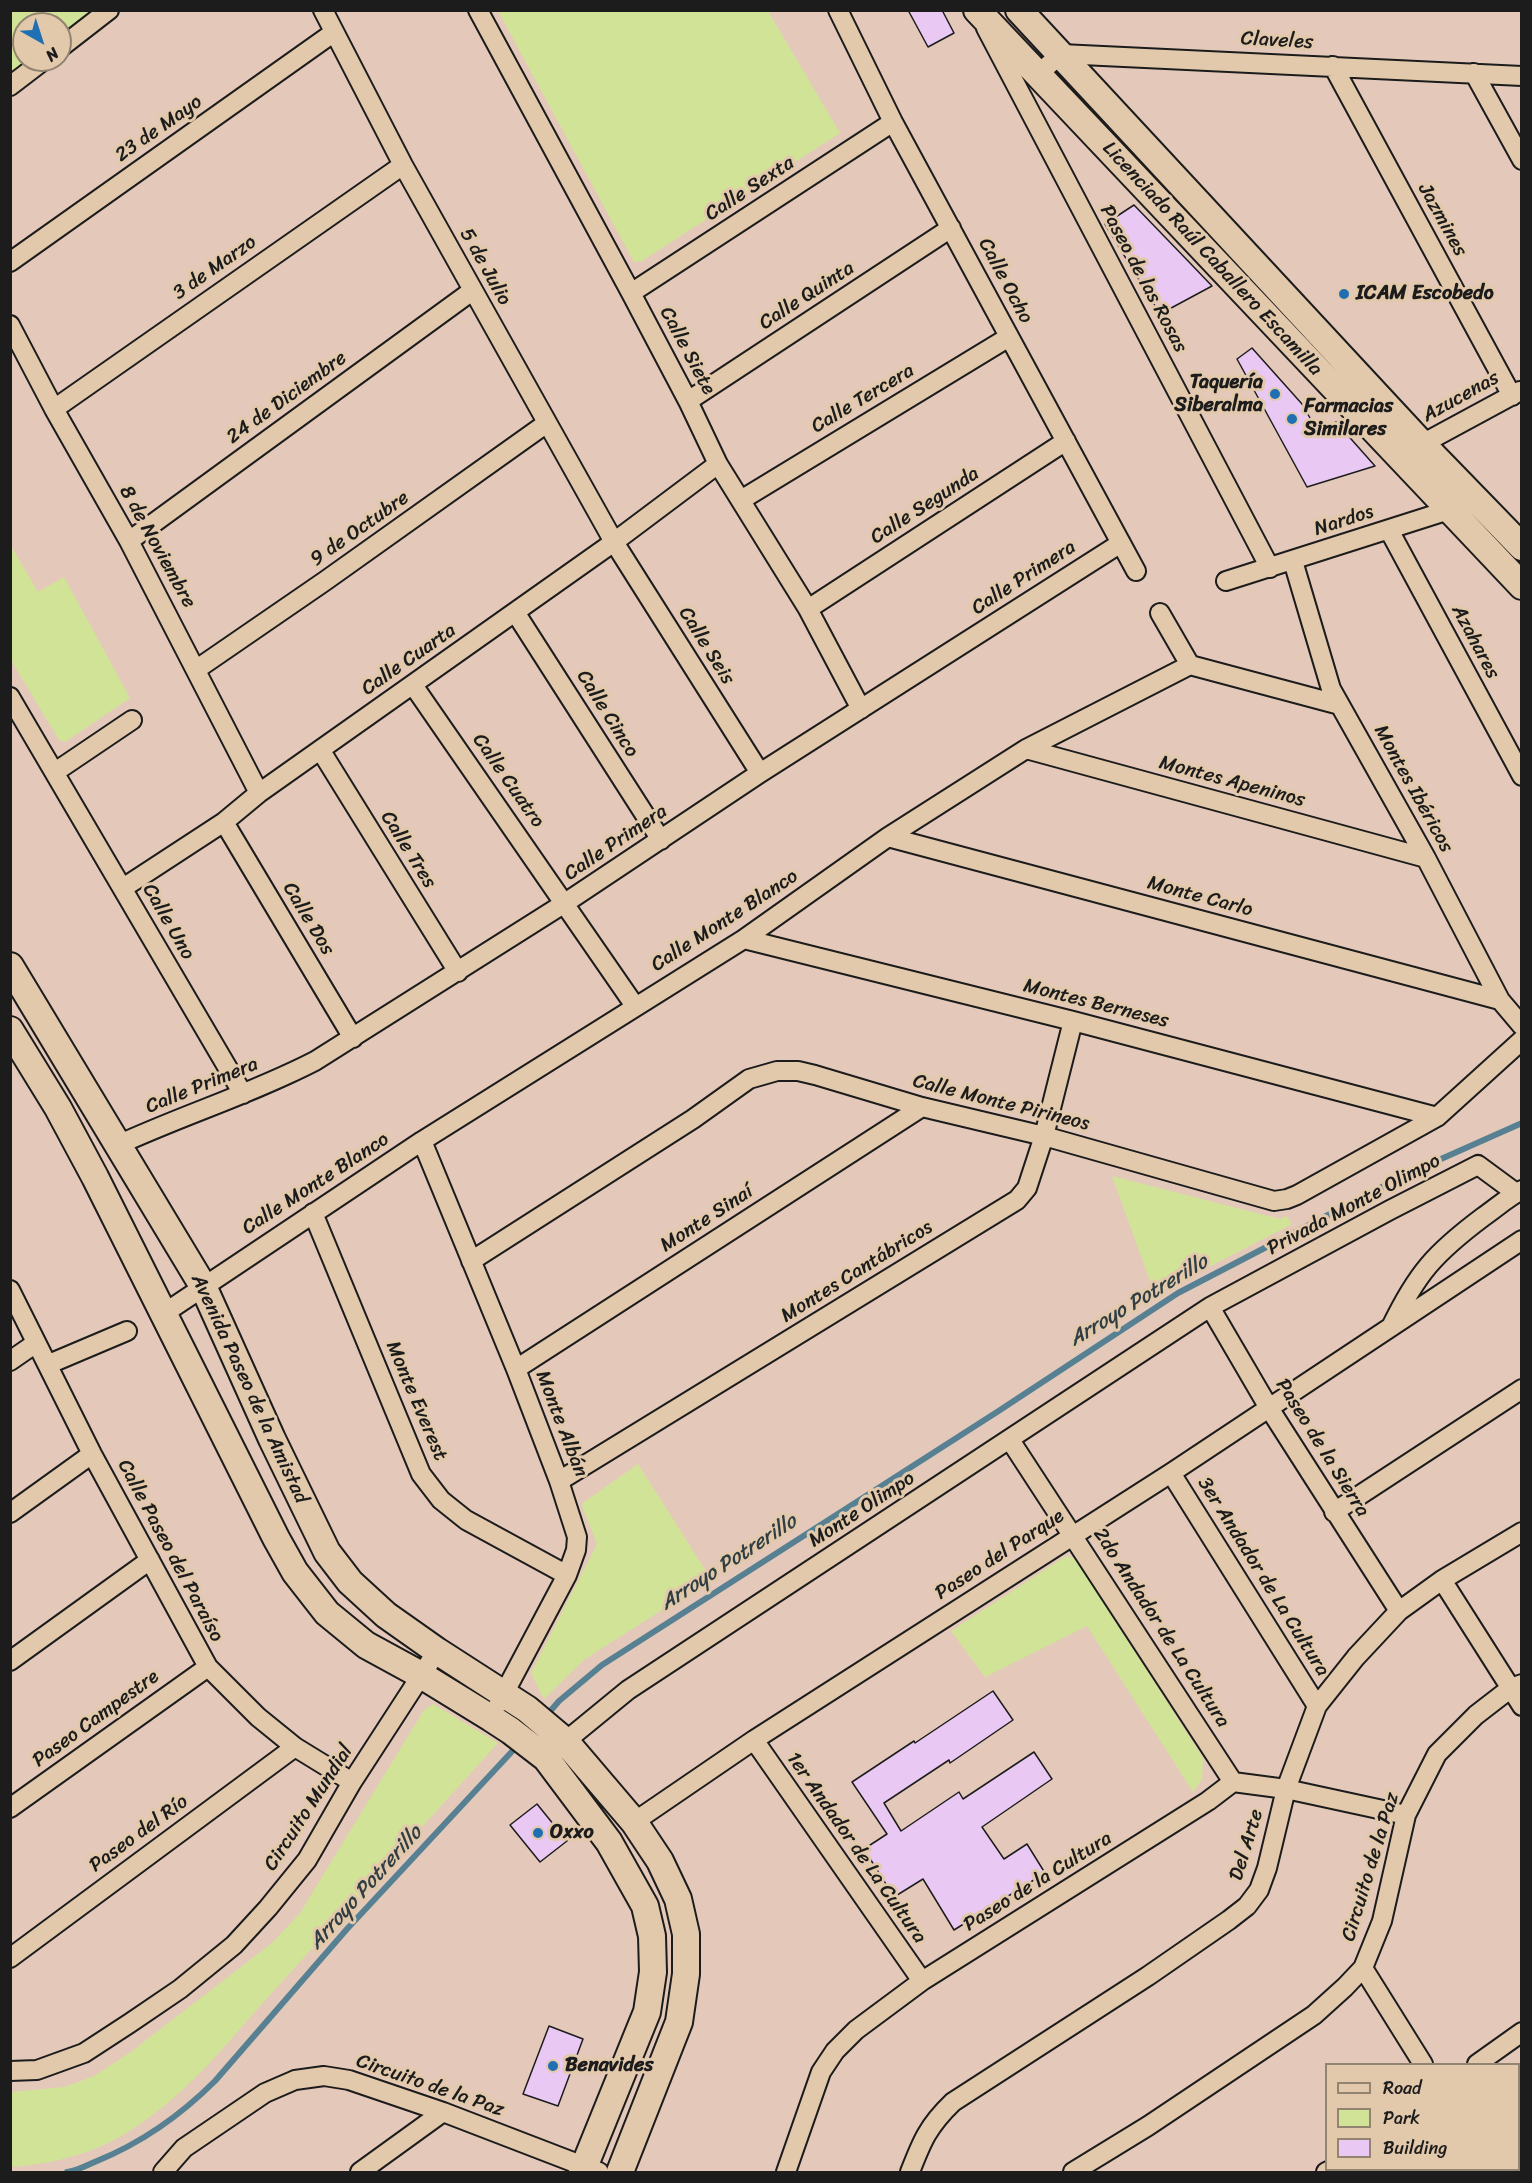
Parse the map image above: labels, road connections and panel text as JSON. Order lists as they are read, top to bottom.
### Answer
{
  "streets": {
    "street": [
      "Claveles",
      "23 de Mayo",
      "Calle Sexta",
      "Jazmines",
      "Licenciado Raúl Caballero Escamilla",
      "5 de Julio",
      "3 de Marzo",
      "Paseo de las Rosas",
      "Calle Ocho",
      "Calle Quinta",
      "Calle Siete",
      "Azucenas",
      "24 de Diciembre",
      "Calle Tercera",
      "Calle Segunda",
      "Nardos",
      "9 de Octubre",
      "8 de Noviembre",
      "Calle Primera",
      "Azahares",
      "Calle Seis",
      "Calle Cuarta",
      "Calle Cinco",
      "Calle Cuatro",
      "Montes Apeninos",
      "Montes Ibéricos",
      "Calle Tres",
      "Monte Carlo",
      "Calle Dos",
      "Calle Monte Blanco",
      "Calle Uno",
      "Montes Berneses",
      "Calle Monte Pirineos",
      "Privada Monte Olimpo",
      "Monte Sinaí",
      "Montes Cantábricos",
      "Avenida Paseo de la Amistad",
      "Monte Everest",
      "Monte Albán",
      "Paseo de la Sierra",
      "Monte Olimpo",
      "Calle Paseo del Paraíso",
      "Paseo del Parque",
      "3er Andador de La Cultura",
      "2do Andador de La Cultura",
      "Paseo Campestre",
      "Circuito Mundial",
      "Paseo del Río",
      "Del Arte",
      "1er Andador de La Cultura",
      "Circuito de la Paz",
      "Paseo de la Cultura"
    ]
  },
  "crossings": [
    ["Claveles", "Jazmines"],
    ["Claveles", "Licenciado Raúl Caballero Escamilla"],
    ["23 de Mayo", "5 de Julio"],
    ["Calle Sexta", "Calle Ocho"],
    ["Calle Sexta", "Calle Siete"],
    ["Jazmines", "Azucenas"],
    ["Licenciado Raúl Caballero Escamilla", "Paseo de las Rosas"],
    ["Licenciado Raúl Caballero Escamilla", "Azucenas"],
    ["Licenciado Raúl Caballero Escamilla", "Nardos"],
    ["5 de Julio", "3 de Marzo"],
    ["5 de Julio", "24 de Diciembre"],
    ["5 de Julio", "9 de Octubre"],
    ["5 de Julio", "Calle Seis"],
    ["5 de Julio", "Calle Cuarta"],
    ["3 de Marzo", "8 de Noviembre"],
    ["Paseo de las Rosas", "Nardos"],
    ["Calle Ocho", "Calle Quinta"],
    ["Calle Ocho", "Calle Tercera"],
    ["Calle Ocho", "Calle Segunda"],
    ["Calle Ocho", "Calle Primera"],
    ["Calle Quinta", "Calle Siete"],
    ["Calle Siete", "Calle Tercera"],
    ["Calle Siete", "Calle Segunda"],
    ["Calle Siete", "Calle Primera"],
    ["Calle Siete", "Calle Cuarta"],
    ["24 de Diciembre", "8 de Noviembre"],
    ["Nardos", "Azahares"],
    ["Nardos", "Montes Ibéricos"],
    ["9 de Octubre", "8 de Noviembre"],
    ["8 de Noviembre", "Calle Cuarta"],
    ["Calle Primera", "Calle Seis"],
    ["Calle Primera", "Calle Cinco"],
    ["Calle Primera", "Calle Cuatro"],
    ["Calle Primera", "Calle Tres"],
    ["Calle Primera", "Calle Dos"],
    ["Calle Primera", "Calle Uno"],
    ["Calle Primera", "Avenida Paseo de la Amistad"],
    ["Calle Seis", "Calle Cuarta"],
    ["Calle Cuarta", "Calle Cinco"],
    ["Calle Cuarta", "Calle Cuatro"],
    ["Calle Cuarta", "Calle Tres"],
    ["Calle Cuarta", "Calle Dos"],
    ["Calle Cuarta", "Calle Uno"],
    ["Calle Cuatro", "Calle Monte Blanco"],
    ["Montes Apeninos", "Montes Ibéricos"],
    ["Montes Apeninos", "Calle Monte Blanco"],
    ["Montes Ibéricos", "Monte Carlo"],
    ["Monte Carlo", "Calle Monte Blanco"],
    ["Calle Monte Blanco", "Montes Berneses"],
    ["Calle Monte Blanco", "Avenida Paseo de la Amistad"],
    ["Calle Monte Blanco", "Monte Everest"],
    ["Calle Monte Blanco", "Monte Albán"],
    ["Montes Berneses", "Calle Monte Pirineos"],
    ["Montes Berneses", "Montes Cantábricos"],
    ["Calle Monte Pirineos", "Monte Sinaí"],
    ["Calle Monte Pirineos", "Montes Cantábricos"],
    ["Calle Monte Pirineos", "Monte Albán"],
    ["Privada Monte Olimpo", "Paseo de la Sierra"],
    ["Privada Monte Olimpo", "Monte Olimpo"],
    ["Monte Sinaí", "Monte Albán"],
    ["Montes Cantábricos", "Monte Albán"],
    ["Avenida Paseo de la Amistad", "Monte Albán"],
    ["Avenida Paseo de la Amistad", "Monte Olimpo"],
    ["Avenida Paseo de la Amistad", "Paseo del Parque"],
    ["Avenida Paseo de la Amistad", "Circuito Mundial"],
    ["Avenida Paseo de la Amistad", "Circuito de la Paz"],
    ["Monte Everest", "Monte Albán"],
    ["Paseo de la Sierra", "Monte Olimpo"],
    ["Paseo de la Sierra", "Paseo del Parque"],
    ["Paseo de la Sierra", "Del Arte"],
    ["Monte Olimpo", "2do Andador de La Cultura"],
    ["Calle Paseo del Paraíso", "Paseo Campestre"],
    ["Calle Paseo del Paraíso", "Circuito Mundial"],
    ["Calle Paseo del Paraíso", "Paseo del Río"],
    ["Paseo del Parque", "3er Andador de La Cultura"],
    ["Paseo del Parque", "2do Andador de La Cultura"],
    ["Paseo del Parque", "1er Andador de La Cultura"],
    ["3er Andador de La Cultura", "Del Arte"],
    ["2do Andador de La Cultura", "Paseo de la Cultura"],
    ["1er Andador de La Cultura", "Paseo de la Cultura"]
  ],
  "water": ["Arroyo Potrerillo"],
  "places": [
    "ICAM Escobedo",
    "Taquería Siberalma",
    "Farmacias Similares",
    "Oxxo",
    "Benavides"
  ],
  "legend": ["Road", "Park", "Building"],
  "north": "bottom right"
}
